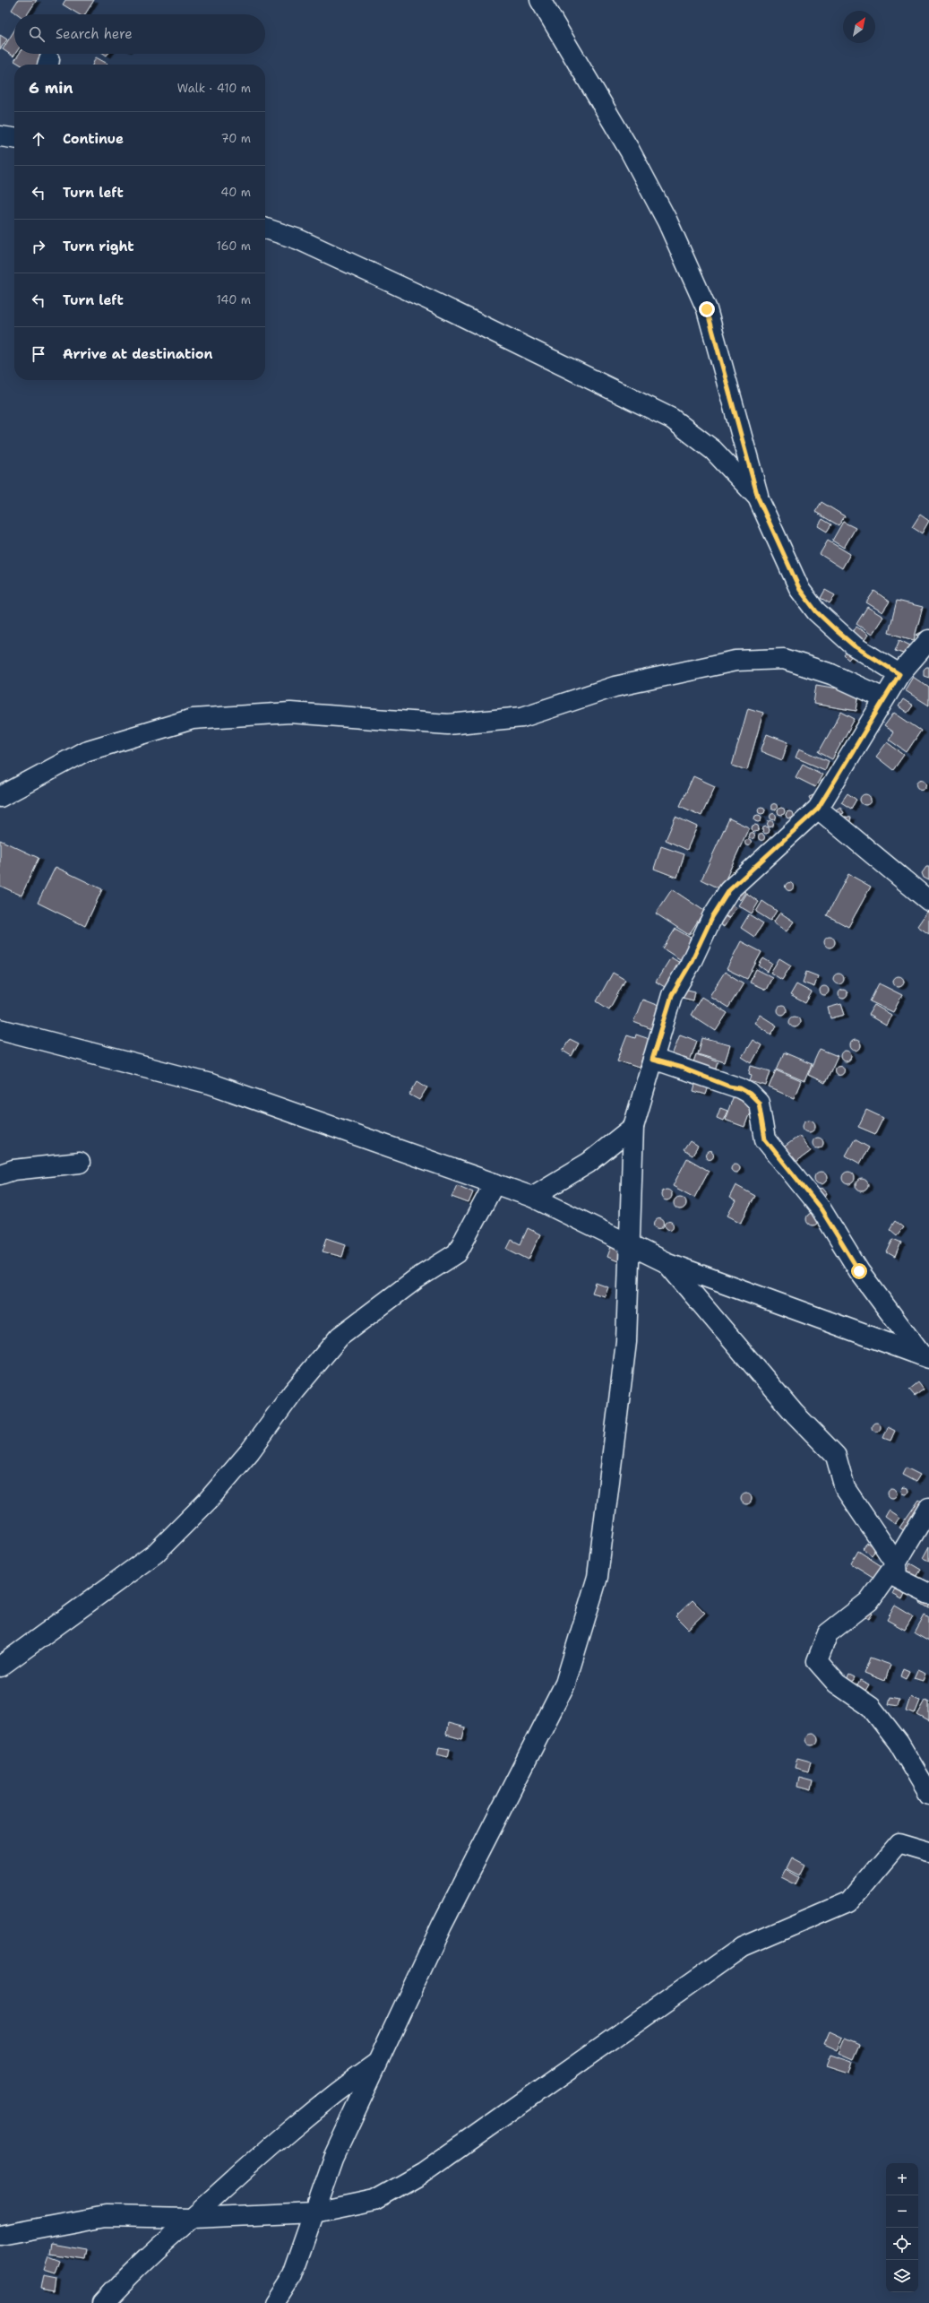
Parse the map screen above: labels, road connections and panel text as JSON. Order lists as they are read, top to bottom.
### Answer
{
  "north": "top right",
  "page": {
    "search": "Search here",
    "heading": ["6 min", "Walk · 410 m"],
    "list": [
      ["Continue", "70 m"],
      ["Turn left", "40 m"],
      ["Turn right", "160 m"],
      ["Turn left", "140 m"],
      "Arrive at destination"
    ],
    "map_buttons": ["+", "−"]
  }
}
